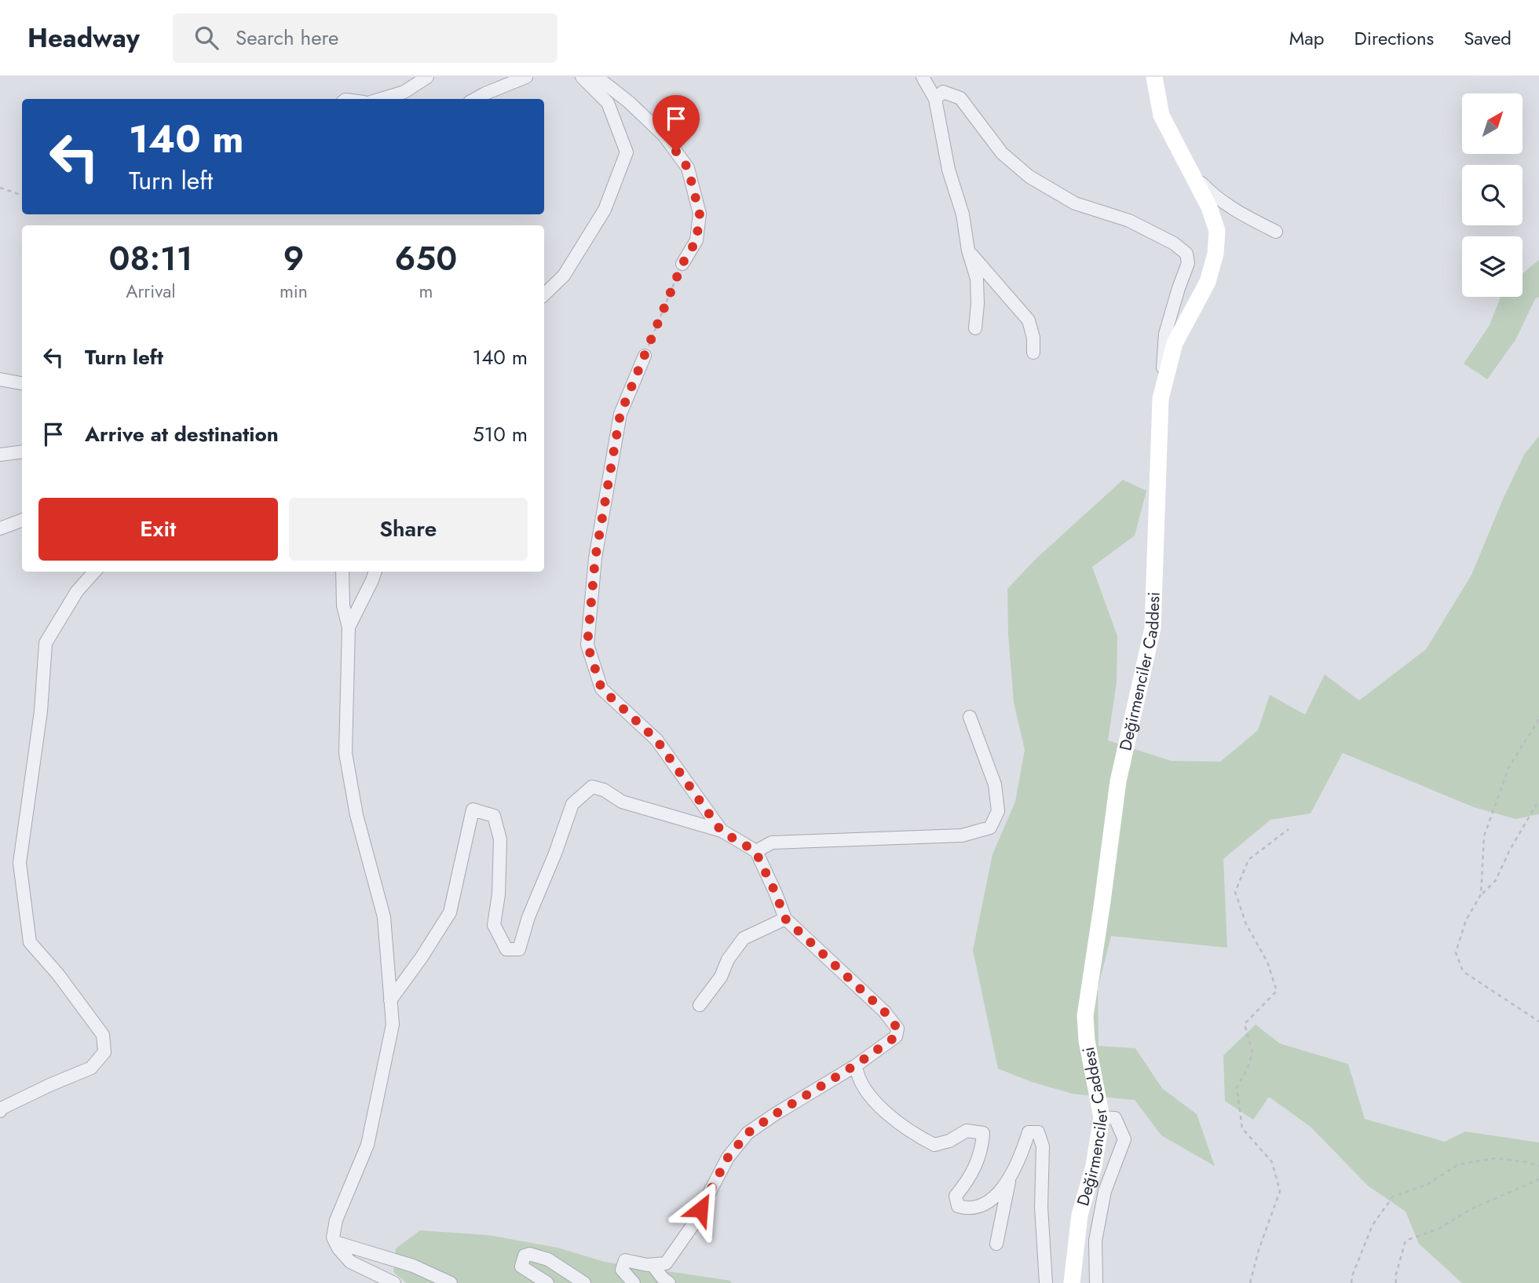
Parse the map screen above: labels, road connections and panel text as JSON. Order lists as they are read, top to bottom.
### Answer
{
  "streets": {
    "main road": ["Değirmenciler Caddesi"]
  },
  "north": "top right",
  "page": {
    "header": "Headway",
    "search": "Search here",
    "nav": ["Map", "Directions", "Saved"],
    "turn": ["140 m", "Turn left"],
    "eta": [
      "08:11",
      "Arrival",
      "9",
      "min",
      "650",
      "m"
    ],
    "list": [
      {
        "name": "Turn left",
        "value": "140 m"
      },
      {
        "name": "Arrive at destination",
        "value": "510 m"
      }
    ],
    "buttons": ["Exit", "Share"]
  }
}
